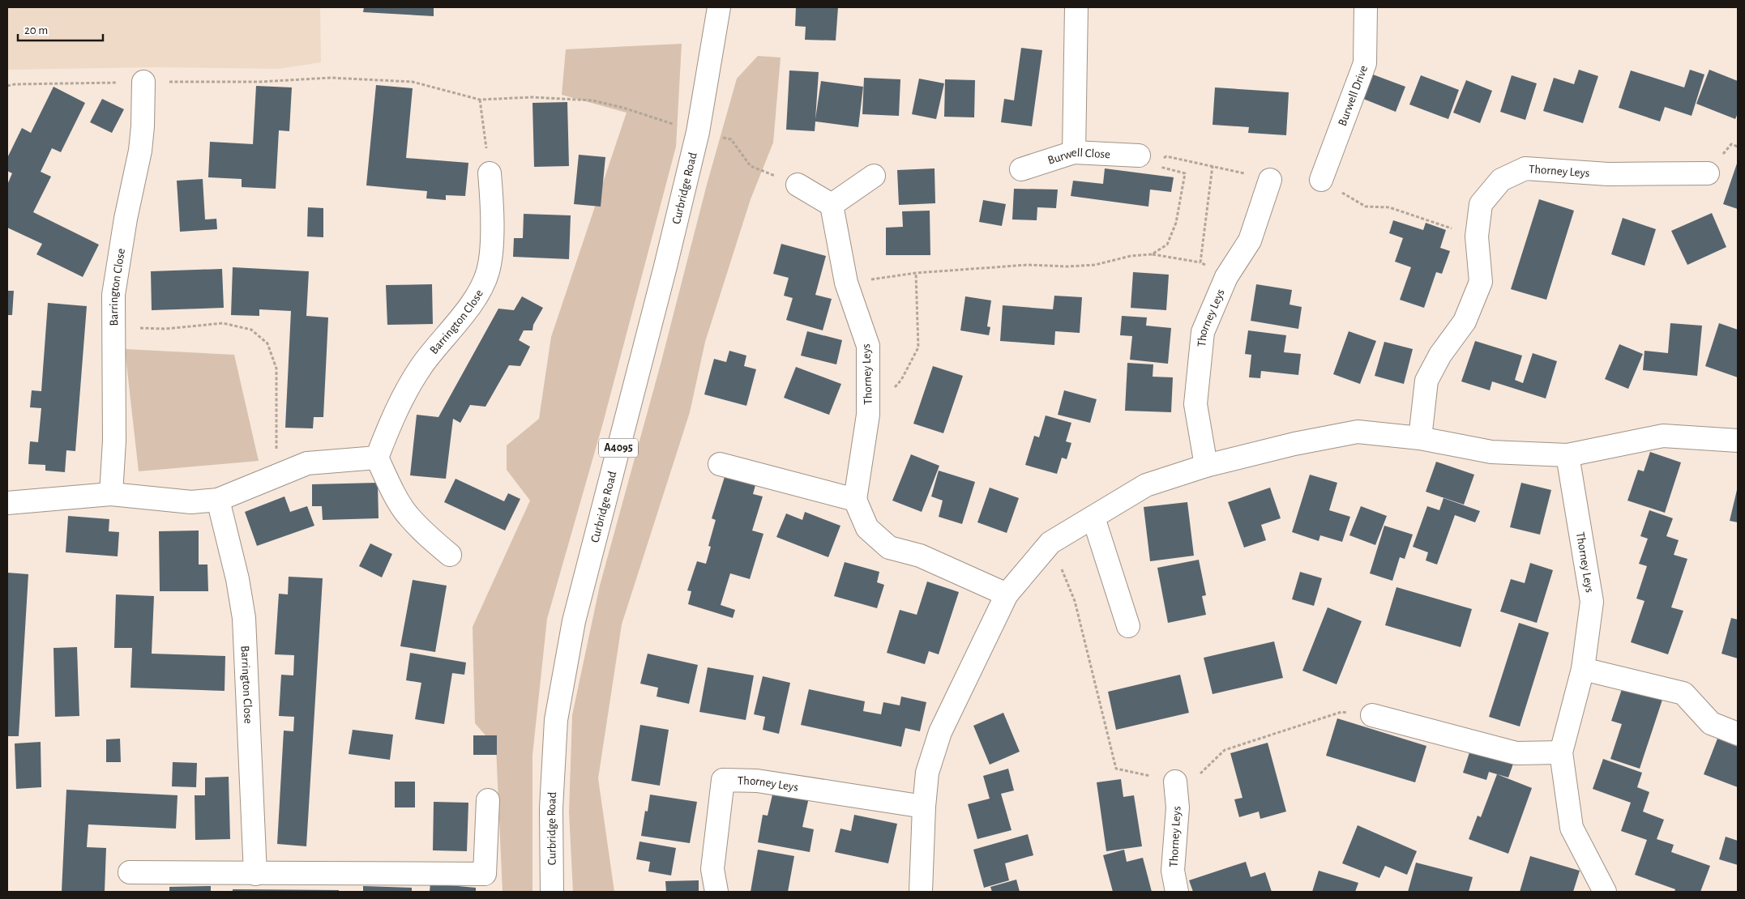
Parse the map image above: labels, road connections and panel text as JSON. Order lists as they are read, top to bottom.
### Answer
{
  "streets": {
    "street": [
      "Burwell Drive",
      "Burwell Close",
      "Thorney Leys",
      "Curbridge Road",
      "Barrington Close",
      "A4095"
    ]
  },
  "scale_bar": "20 m"
}
